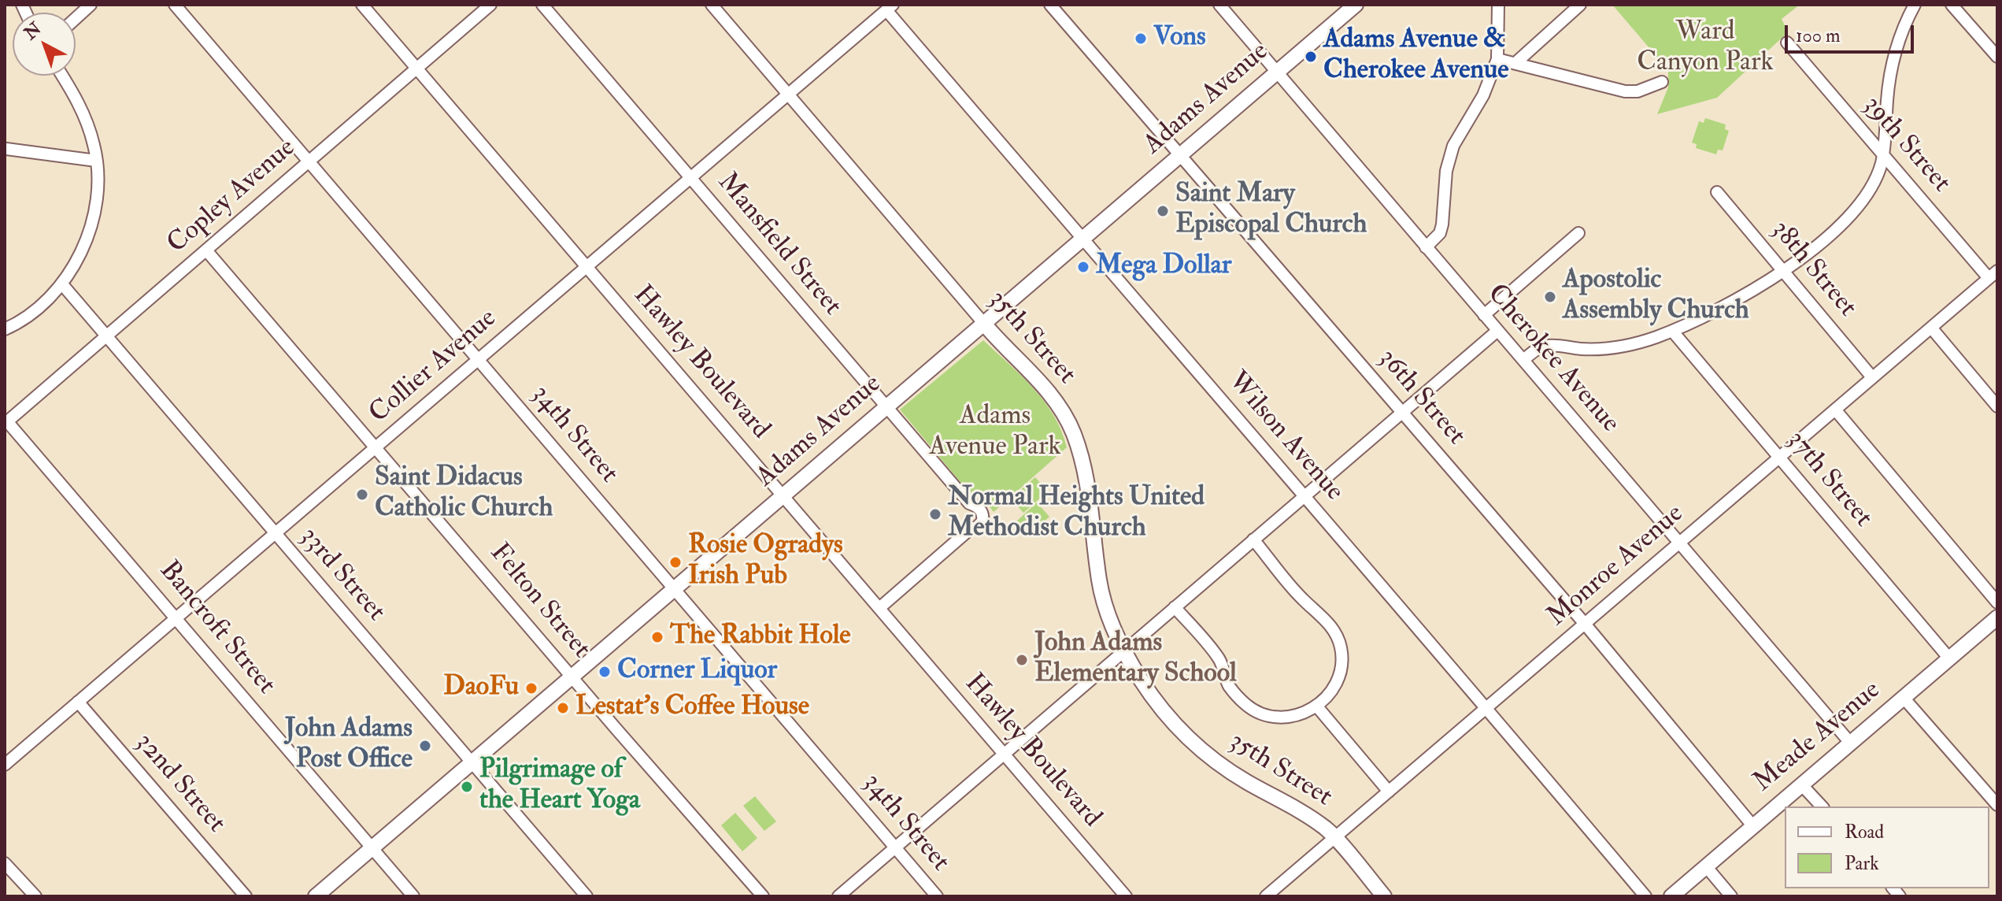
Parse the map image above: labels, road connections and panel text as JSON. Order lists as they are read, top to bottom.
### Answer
{
  "streets": {
    "main road": ["Adams Avenue", "35th Street", "Meade Avenue"],
    "street": [
      "39th Street",
      "Copley Avenue",
      "Mansfield Street",
      "38th Street",
      "Cherokee Avenue",
      "Hawley Boulevard",
      "Collier Avenue",
      "36th Street",
      "34th Street",
      "Wilson Avenue",
      "37th Street",
      "Monroe Avenue",
      "33rd Street",
      "Felton Street",
      "Bancroft Street",
      "32nd Street"
    ]
  },
  "crossings": [
    ["Adams Avenue", "Mansfield Street"],
    ["Adams Avenue", "35th Street"],
    ["Adams Avenue", "Cherokee Avenue"],
    ["Adams Avenue", "Hawley Boulevard"],
    ["Adams Avenue", "36th Street"],
    ["Adams Avenue", "34th Street"],
    ["Adams Avenue", "Wilson Avenue"],
    ["Adams Avenue", "33rd Street"],
    ["Adams Avenue", "Felton Street"],
    ["Adams Avenue", "Bancroft Street"],
    ["39th Street", "Monroe Avenue"],
    ["Copley Avenue", "Hawley Boulevard"],
    ["Copley Avenue", "34th Street"],
    ["Copley Avenue", "33rd Street"],
    ["Copley Avenue", "Felton Street"],
    ["Copley Avenue", "Bancroft Street"],
    ["Mansfield Street", "Hawley Boulevard"],
    ["Mansfield Street", "Collier Avenue"],
    ["38th Street", "Monroe Avenue"],
    ["35th Street", "Collier Avenue"],
    ["35th Street", "Monroe Avenue"],
    ["Cherokee Avenue", "Monroe Avenue"],
    ["Cherokee Avenue", "Meade Avenue"],
    ["Hawley Boulevard", "Collier Avenue"],
    ["Collier Avenue", "34th Street"],
    ["Collier Avenue", "Wilson Avenue"],
    ["Collier Avenue", "33rd Street"],
    ["Collier Avenue", "Felton Street"],
    ["Collier Avenue", "Bancroft Street"],
    ["Collier Avenue", "32nd Street"],
    ["36th Street", "Monroe Avenue"],
    ["36th Street", "Meade Avenue"],
    ["Wilson Avenue", "Monroe Avenue"],
    ["37th Street", "Monroe Avenue"],
    ["37th Street", "Meade Avenue"]
  ],
  "parks": ["Ward Canyon Park", "Adams Avenue Park"],
  "places": [
    "Vons",
    "Adams Avenue & Cherokee Avenue",
    "Saint Mary Episcopal Church",
    "Mega Dollar",
    "Apostolic Assembly Church",
    "Saint Didacus Catholic Church",
    "Normal Heights United Methodist Church",
    "Rosie Ogradys Irish Pub",
    "The Rabbit Hole",
    "John Adams Elementary School",
    "Corner Liquor",
    "DaoFu",
    "Lestat's Coffee House",
    "John Adams Post Office",
    "Pilgrimage of the Heart Yoga"
  ],
  "legend": ["Road", "Park"],
  "scale_bar": "100 m",
  "north": "top left"
}
